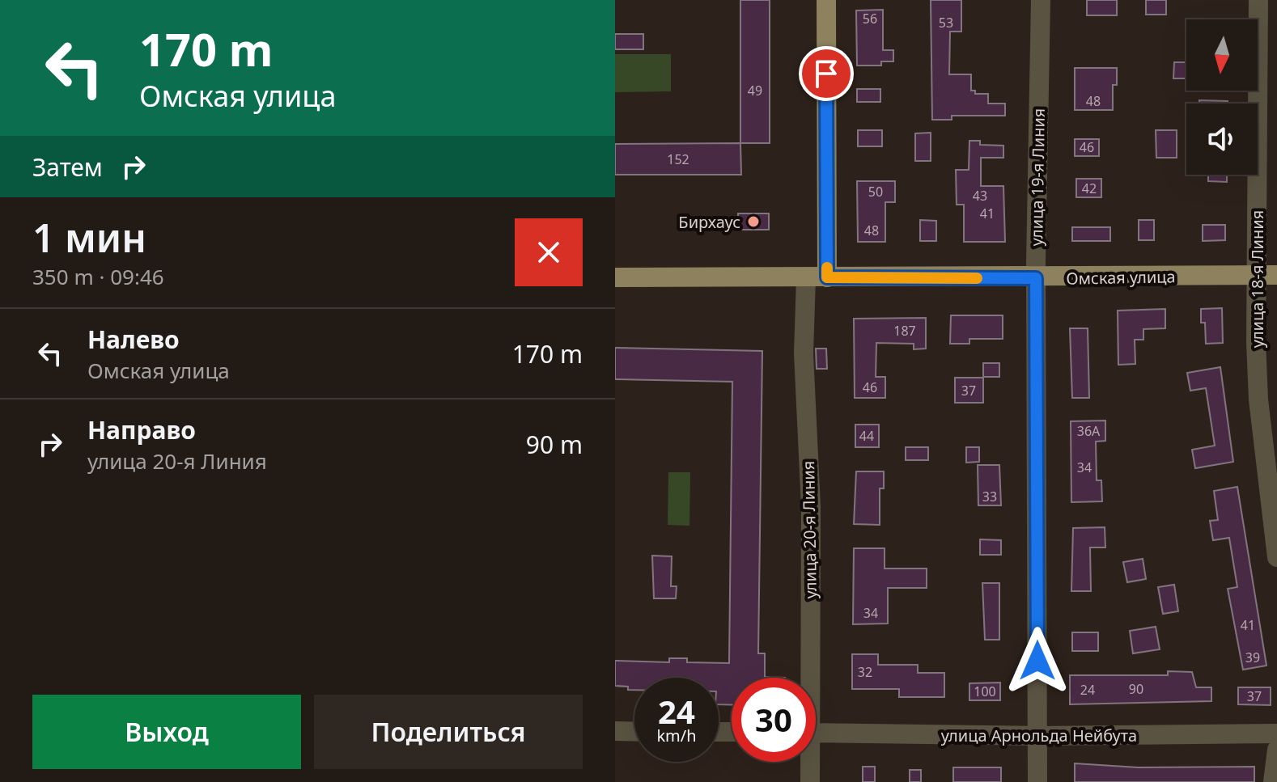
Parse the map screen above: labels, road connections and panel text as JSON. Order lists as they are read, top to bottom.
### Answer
{
  "streets": {
    "main road": ["Омская улица"],
    "street": [
      "улица 19-я Линия",
      "улица 18-я Линия",
      "улица 20-я Линия",
      "улица Арнольда Нейбута"
    ]
  },
  "crossings": [
    ["улица 19-я Линия", "Омская улица"],
    ["улица 19-я Линия", "улица Арнольда Нейбута"],
    ["Омская улица", "улица 18-я Линия"],
    ["Омская улица", "улица 20-я Линия"]
  ],
  "places": ["Бирхаус"],
  "house_numbers": [
    "56",
    "53",
    "49",
    "48",
    "46",
    "152",
    "42",
    "50",
    "43",
    "41",
    "48",
    "187",
    "46",
    "37",
    "36А",
    "44",
    "34",
    "33",
    "34",
    "41",
    "39",
    "32",
    "90",
    "24",
    "100",
    "37"
  ],
  "north": "bottom",
  "page": {
    "turn": ["170 m", "Омская улица"],
    "then": "Затем",
    "heading": ["1 мин", "350 m · 09:46"],
    "list": [
      {
        "name": "Налево",
        "note": "Омская улица",
        "value": "170 m"
      },
      {
        "name": "Направо",
        "note": "улица 20-я Линия",
        "value": "90 m"
      }
    ],
    "speed": "24 km/h",
    "limit": "30",
    "buttons": ["Выход", "Поделиться"]
  }
}
